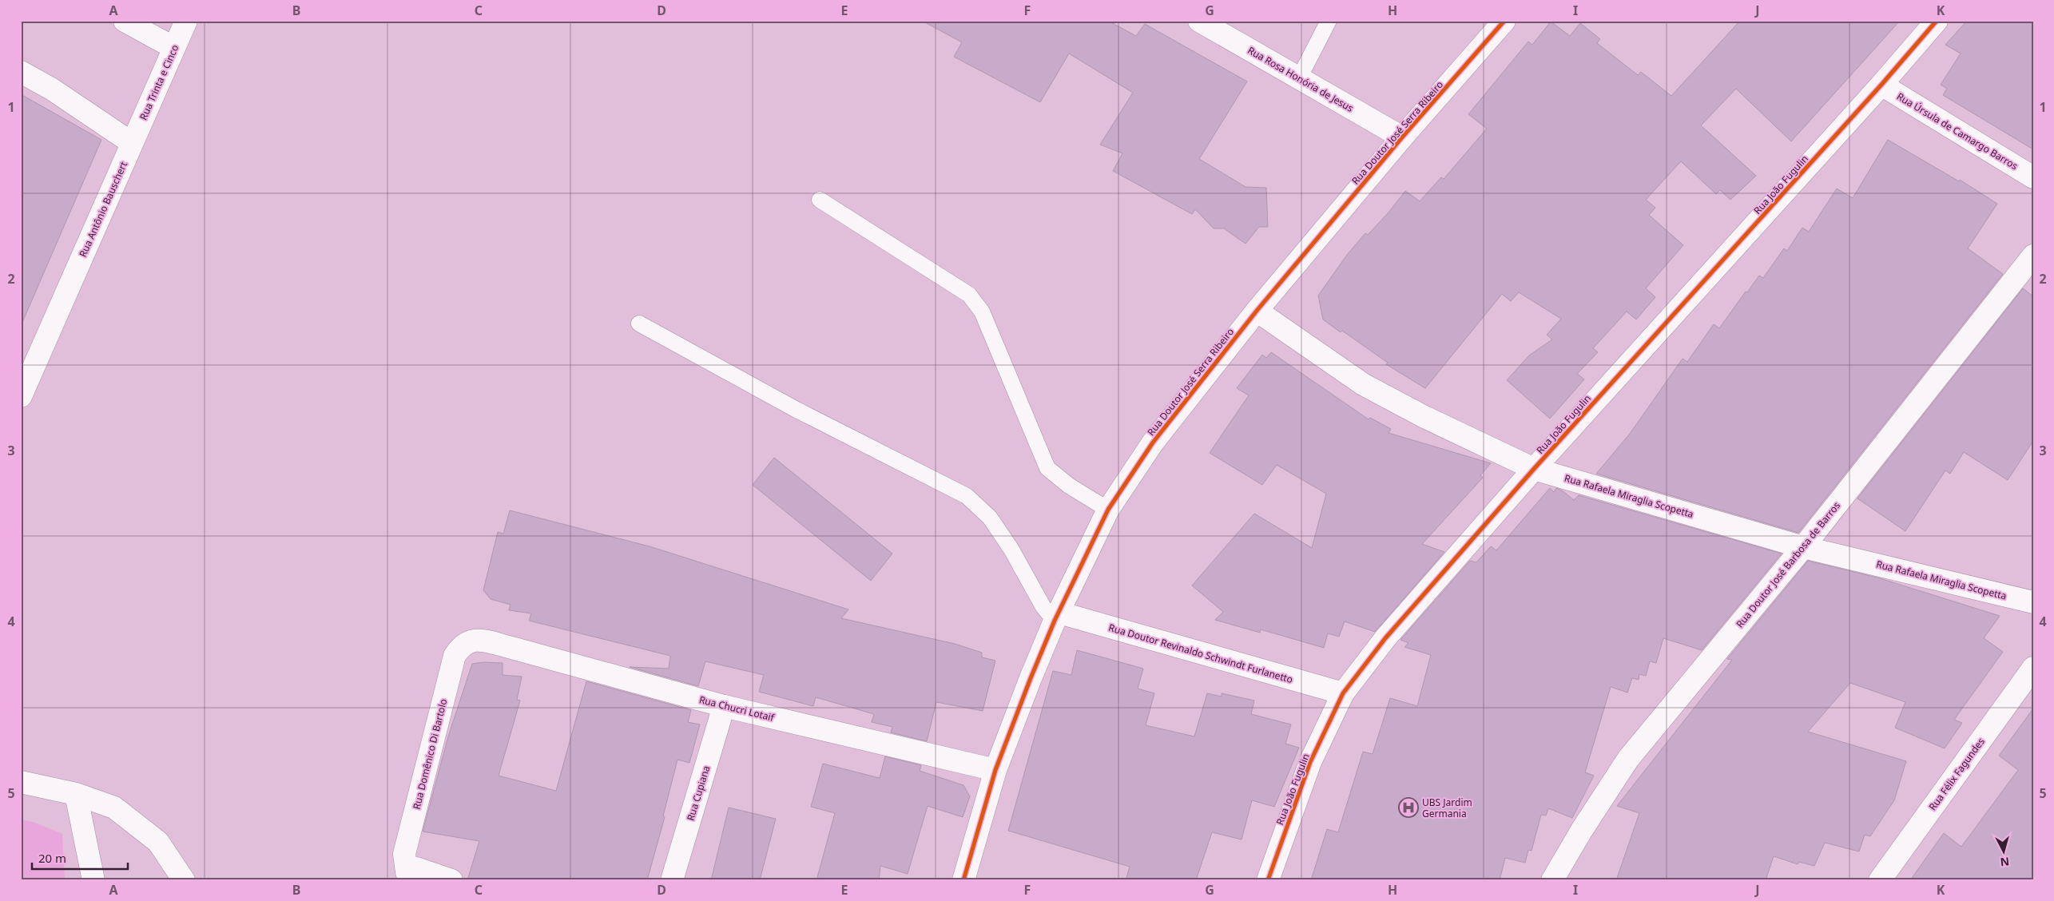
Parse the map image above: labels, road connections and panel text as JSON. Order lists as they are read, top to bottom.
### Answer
{
  "streets": {
    "street": [
      "Rua Rosa Honória de Jesus",
      "Rua Trinta e Cinco",
      "Rua Úrsula de Camargo Barros",
      "Rua Doutor José Serra Ribeiro",
      "Rua João Fugulin",
      "Rua Antônio Bauschert",
      "Rua Rafaela Miraglia Scopetta",
      "Rua Doutor José Barbosa de Barros",
      "Rua Doutor Revinaldo Schwindt Furlanetto",
      "Rua Chucri Lotaif",
      "Rua Domênico Di Bartolo",
      "Rua Félix Fagundes",
      "Rua Cupiana"
    ]
  },
  "crossings": [
    ["Rua Rosa Honória de Jesus", "Rua Doutor José Serra Ribeiro"],
    ["Rua Trinta e Cinco", "Rua Antônio Bauschert"],
    ["Rua Úrsula de Camargo Barros", "Rua João Fugulin"],
    ["Rua Doutor José Serra Ribeiro", "Rua Rafaela Miraglia Scopetta"],
    ["Rua Doutor José Serra Ribeiro", "Rua Doutor Revinaldo Schwindt Furlanetto"],
    ["Rua Doutor José Serra Ribeiro", "Rua Chucri Lotaif"],
    ["Rua João Fugulin", "Rua Rafaela Miraglia Scopetta"],
    ["Rua João Fugulin", "Rua Doutor Revinaldo Schwindt Furlanetto"],
    ["Rua Rafaela Miraglia Scopetta", "Rua Doutor José Barbosa de Barros"],
    ["Rua Chucri Lotaif", "Rua Domênico Di Bartolo"],
    ["Rua Chucri Lotaif", "Rua Cupiana"]
  ],
  "places": {
    "hospital": ["UBS Jardim Germania"]
  },
  "scale_bar": "20 m",
  "north": "bottom",
  "grid": {
    "columns": [
      "A",
      "B",
      "C",
      "D",
      "E",
      "F",
      "G",
      "H",
      "I",
      "J",
      "K"
    ],
    "rows": [
      "1",
      "2",
      "3",
      "4",
      "5"
    ]
  }
}
